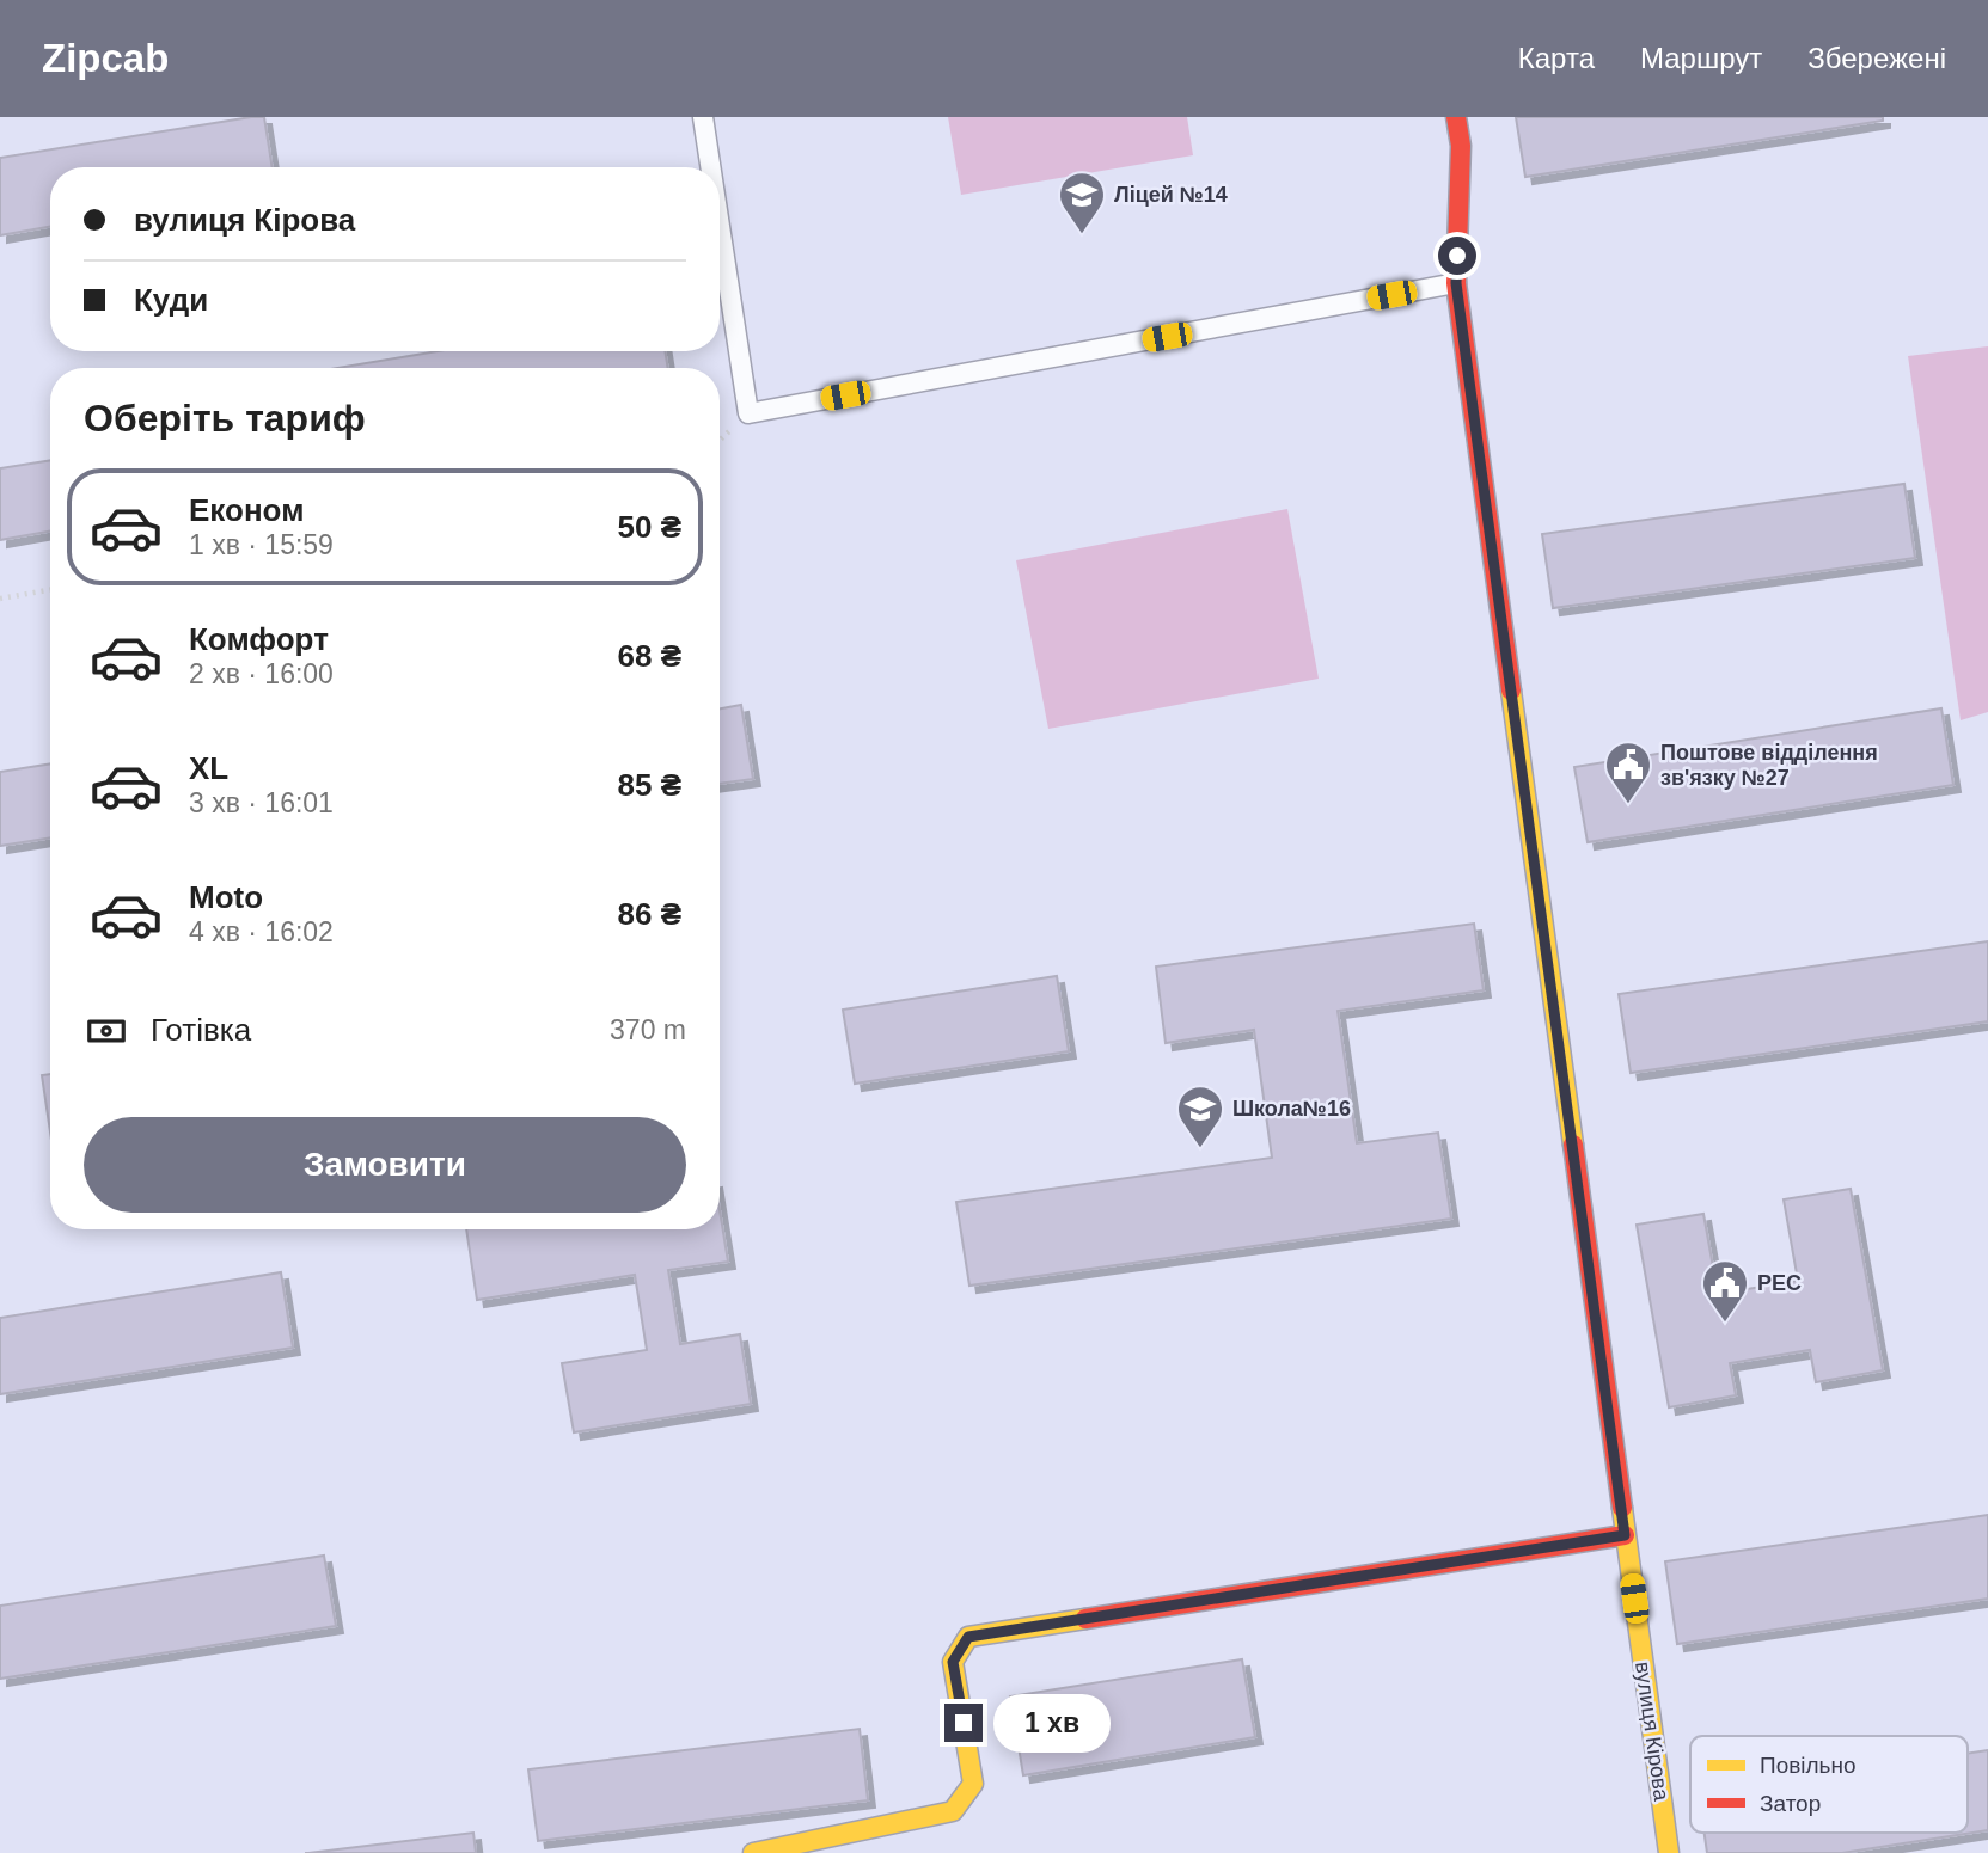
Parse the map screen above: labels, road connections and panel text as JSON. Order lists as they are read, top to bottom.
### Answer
{
  "streets": {
    "street": ["вулиця Кірова"]
  },
  "places": {
    "school or university": ["Ліцей №14", "Школа№16"],
    "public building": ["Поштове відділення зв'язку №27", "РЕС"]
  },
  "legend": ["Повільно", "Затор"],
  "page": {
    "header": "Zipcab",
    "nav": ["Карта", "Маршрут", "Збережені"],
    "banner": ["вулиця Кірова", "Куди"],
    "heading": "Оберіть тариф",
    "list": [
      {
        "name": "Економ",
        "note": "1 хв · 15:59",
        "value": "50 ₴"
      },
      {
        "name": "Комфорт",
        "note": "2 хв · 16:00",
        "value": "68 ₴"
      },
      {
        "name": "XL",
        "note": "3 хв · 16:01",
        "value": "85 ₴"
      },
      {
        "name": "Moto",
        "note": "4 хв · 16:02",
        "value": "86 ₴"
      }
    ],
    "pay": ["Готівка", "370 m"],
    "buttons": "Замовити",
    "bubble": "1 хв"
  }
}
